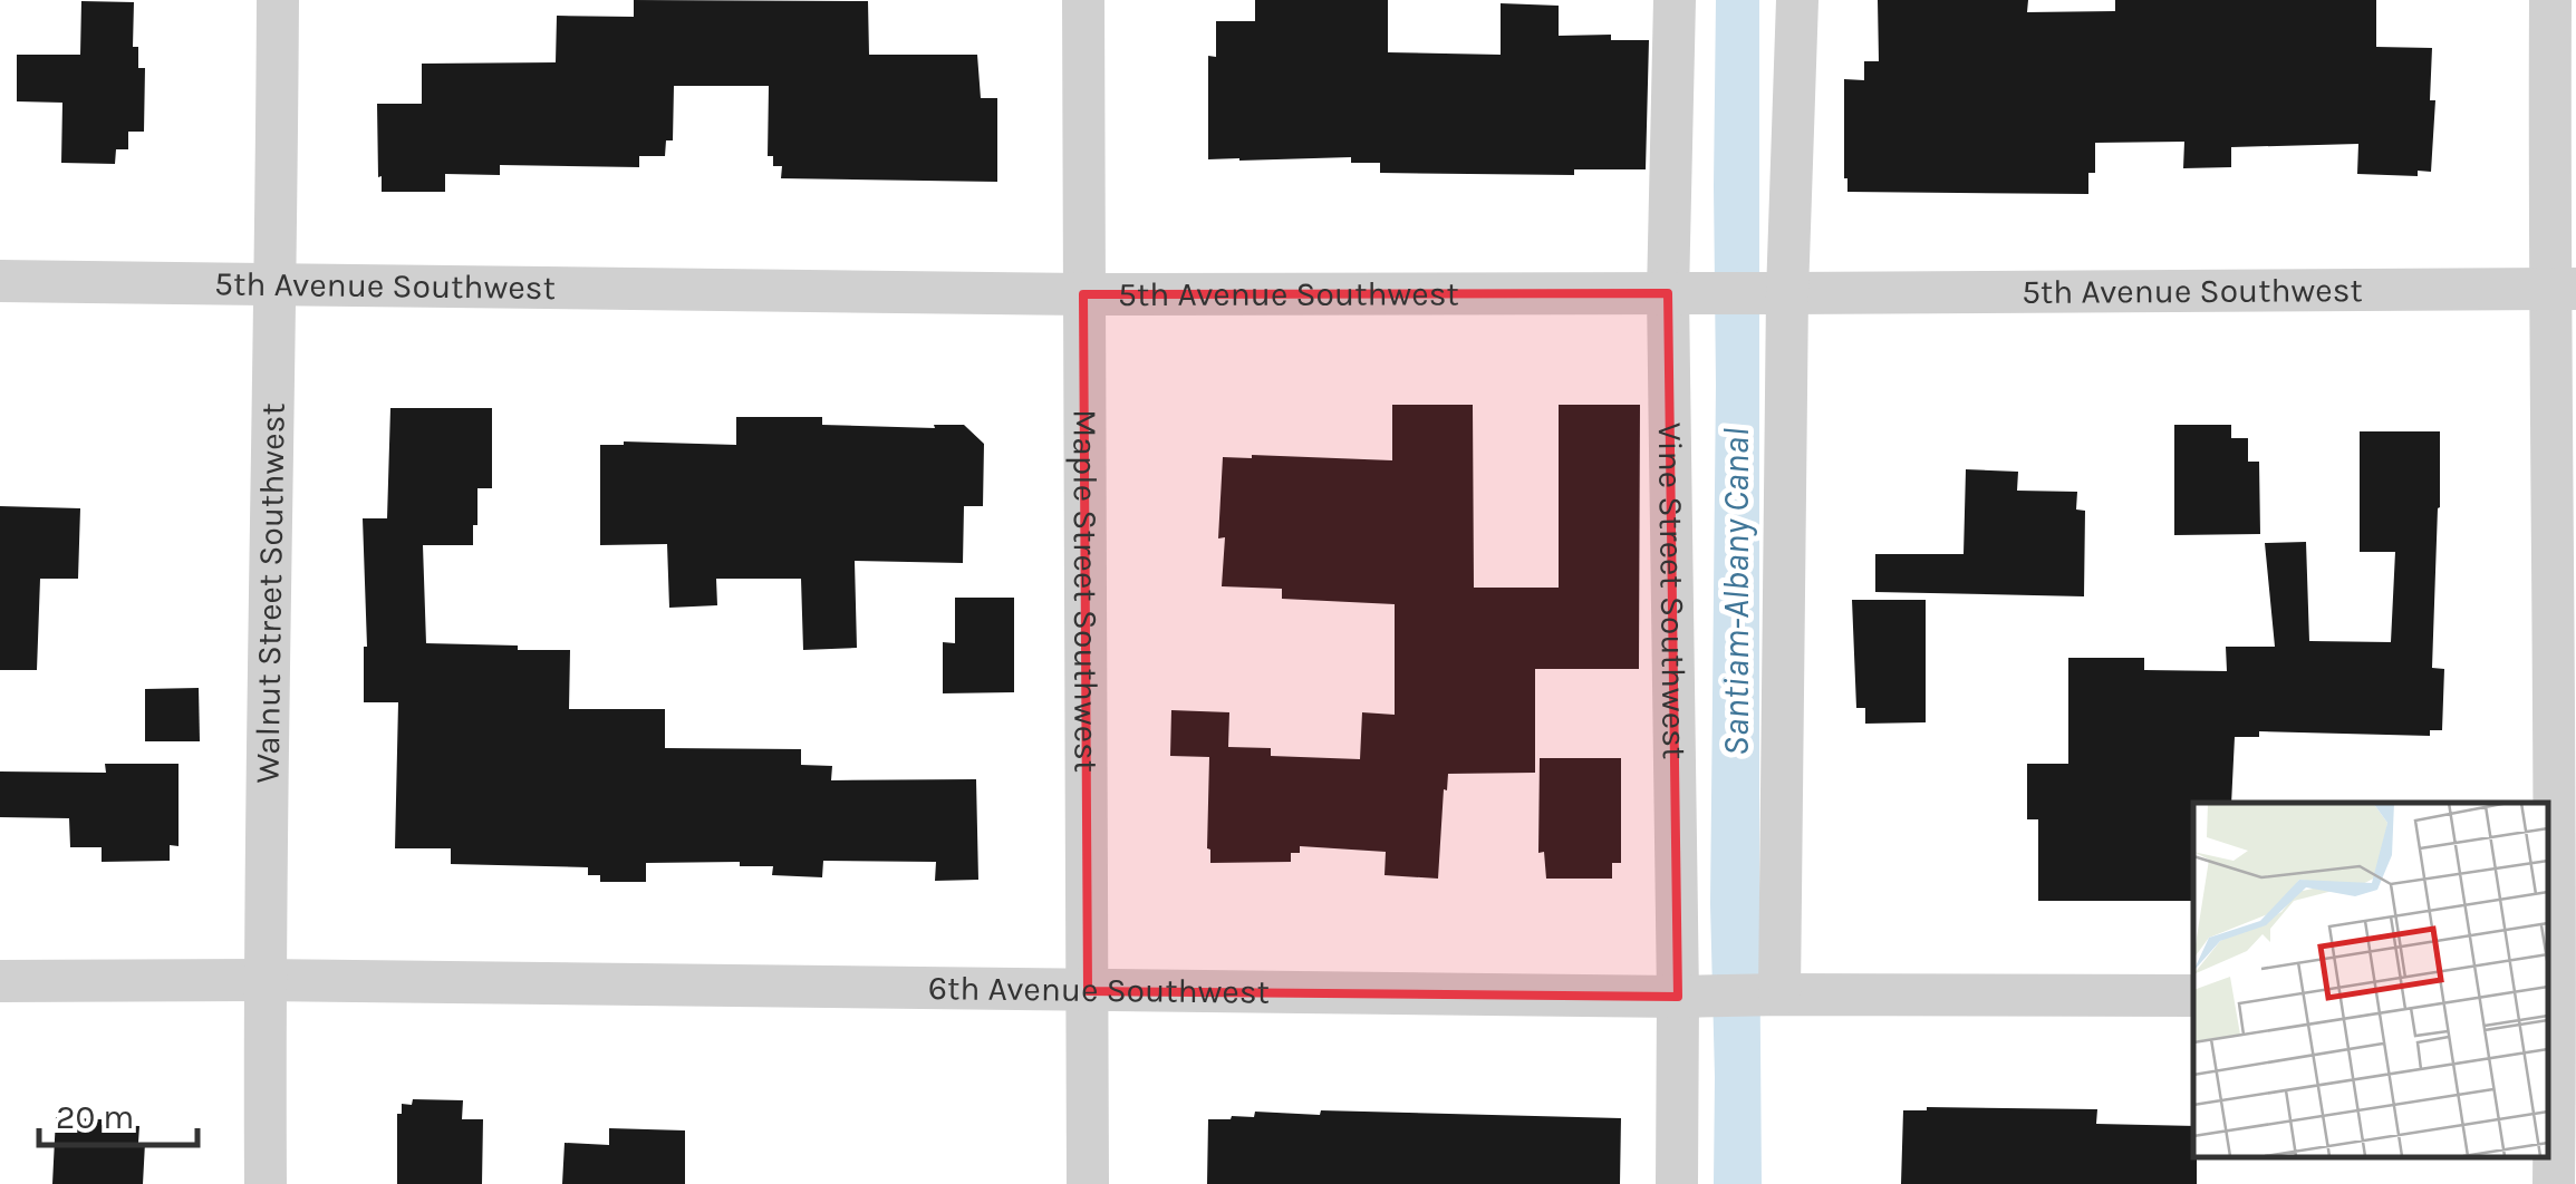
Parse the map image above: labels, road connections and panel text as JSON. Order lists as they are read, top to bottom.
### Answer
{
  "streets": {
    "street": [
      "5th Avenue Southwest",
      "Walnut Street Southwest",
      "Maple Street Southwest",
      "Vine Street Southwest",
      "6th Avenue Southwest"
    ]
  },
  "crossings": [
    ["5th Avenue Southwest", "Walnut Street Southwest"],
    ["5th Avenue Southwest", "Maple Street Southwest"],
    ["5th Avenue Southwest", "Vine Street Southwest"],
    ["Walnut Street Southwest", "6th Avenue Southwest"],
    ["Maple Street Southwest", "6th Avenue Southwest"],
    ["Vine Street Southwest", "6th Avenue Southwest"]
  ],
  "water": ["Santiam-Albany Canal"],
  "scale_bar": "20 m"
}
